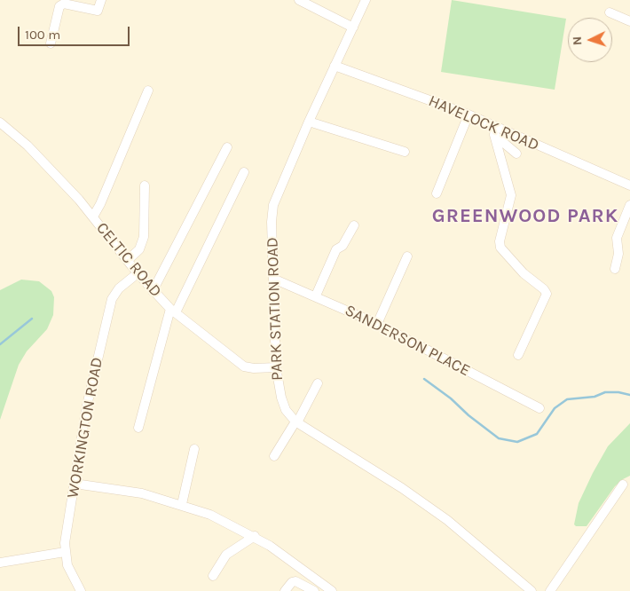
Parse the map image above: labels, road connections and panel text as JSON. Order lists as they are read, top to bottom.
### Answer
{
  "streets": {
    "street": [
      "HAVELOCK ROAD",
      "CELTIC ROAD",
      "PARK STATION ROAD",
      "SANDERSON PLACE",
      "WORKINGTON ROAD"
    ]
  },
  "crossings": [
    ["HAVELOCK ROAD", "PARK STATION ROAD"],
    ["CELTIC ROAD", "PARK STATION ROAD"],
    ["CELTIC ROAD", "WORKINGTON ROAD"],
    ["PARK STATION ROAD", "SANDERSON PLACE"]
  ],
  "districts": ["GREENWOOD PARK"],
  "scale_bar": "100 m",
  "north": "left"
}
